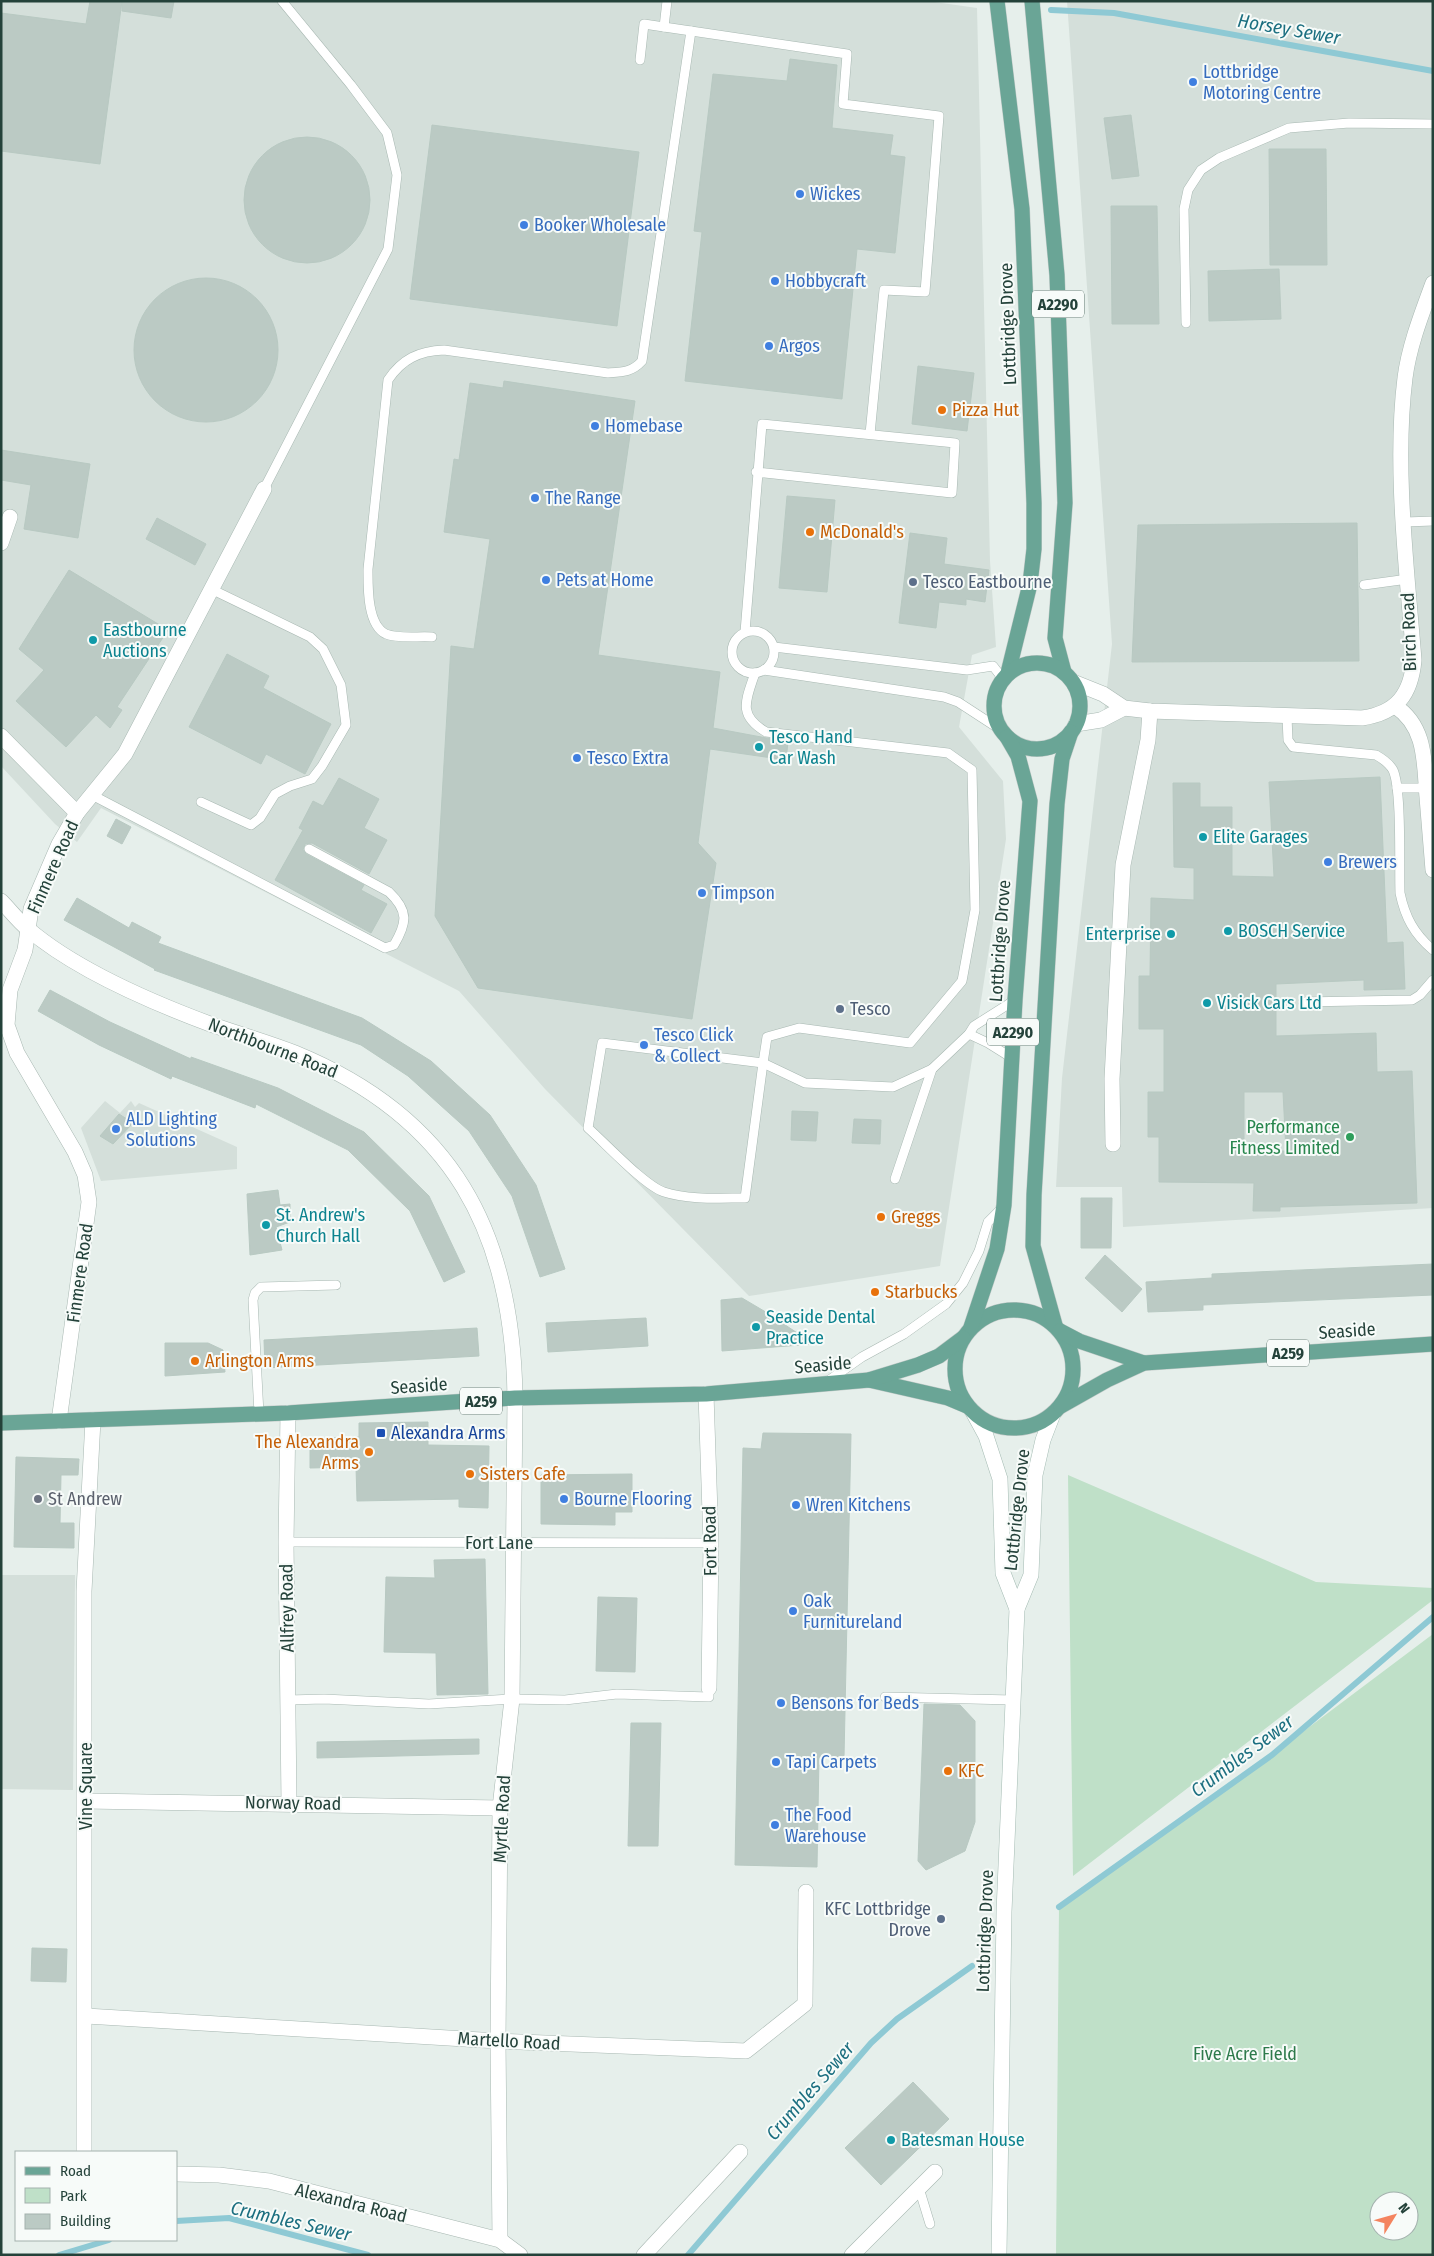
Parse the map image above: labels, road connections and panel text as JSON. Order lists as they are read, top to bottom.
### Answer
{
  "streets": {
    "main road": [
      "A2290",
      "Lottbridge Drove",
      "Seaside",
      "A259"
    ],
    "street": [
      "Birch Road",
      "Finmere Road",
      "Northbourne Road",
      "Fort Road",
      "Allfrey Road",
      "Vine Square",
      "Norway Road",
      "Myrtle Road",
      "Martello Road",
      "Alexandra Road"
    ],
    "lane": ["Fort Lane"]
  },
  "crossings": [
    ["A2290", "Lottbridge Drove"],
    ["A2290", "Seaside"],
    ["Lottbridge Drove", "Seaside"],
    ["Finmere Road", "Northbourne Road"],
    ["Finmere Road", "Seaside"],
    ["Northbourne Road", "Seaside"],
    ["Northbourne Road", "Myrtle Road"],
    ["Seaside", "Fort Road"],
    ["Seaside", "Allfrey Road"],
    ["Seaside", "Vine Square"],
    ["Seaside", "Myrtle Road"],
    ["Fort Road", "Fort Lane"],
    ["Fort Lane", "Allfrey Road"],
    ["Fort Lane", "Myrtle Road"],
    ["Allfrey Road", "Norway Road"],
    ["Vine Square", "Norway Road"],
    ["Vine Square", "Martello Road"],
    ["Norway Road", "Myrtle Road"],
    ["Myrtle Road", "Martello Road"],
    ["Myrtle Road", "Alexandra Road"]
  ],
  "water": ["Horsey Sewer", "Crumbles Sewer"],
  "parks": ["Five Acre Field"],
  "places": {
    "other": [
      "Lottbridge Motoring Centre",
      "Wickes",
      "Booker Wholesale",
      "Hobbycraft",
      "Argos",
      "Pizza Hut",
      "Homebase",
      "The Range",
      "McDonald's",
      "Pets at Home",
      "Tesco Eastbourne",
      "Eastbourne Auctions",
      "Tesco Hand Car Wash",
      "Tesco Extra",
      "Elite Garages",
      "Brewers",
      "Timpson",
      "BOSCH Service",
      "Enterprise",
      "Visick Cars Ltd",
      "Tesco",
      "Tesco Click & Collect",
      "ALD Lighting Solutions",
      "Performance Fitness Limited",
      "Greggs",
      "St. Andrew's Church Hall",
      "Starbucks",
      "Seaside Dental Practice",
      "Arlington Arms",
      "The Alexandra Arms",
      "Sisters Cafe",
      "St Andrew",
      "Bourne Flooring",
      "Wren Kitchens",
      "Oak Furnitureland",
      "Bensons for Beds",
      "Tapi Carpets",
      "KFC",
      "The Food Warehouse",
      "KFC Lottbridge Drove",
      "Batesman House"
    ],
    "transit": ["Alexandra Arms"]
  },
  "legend": ["Road", "Park", "Building"],
  "north": "top right"
}
